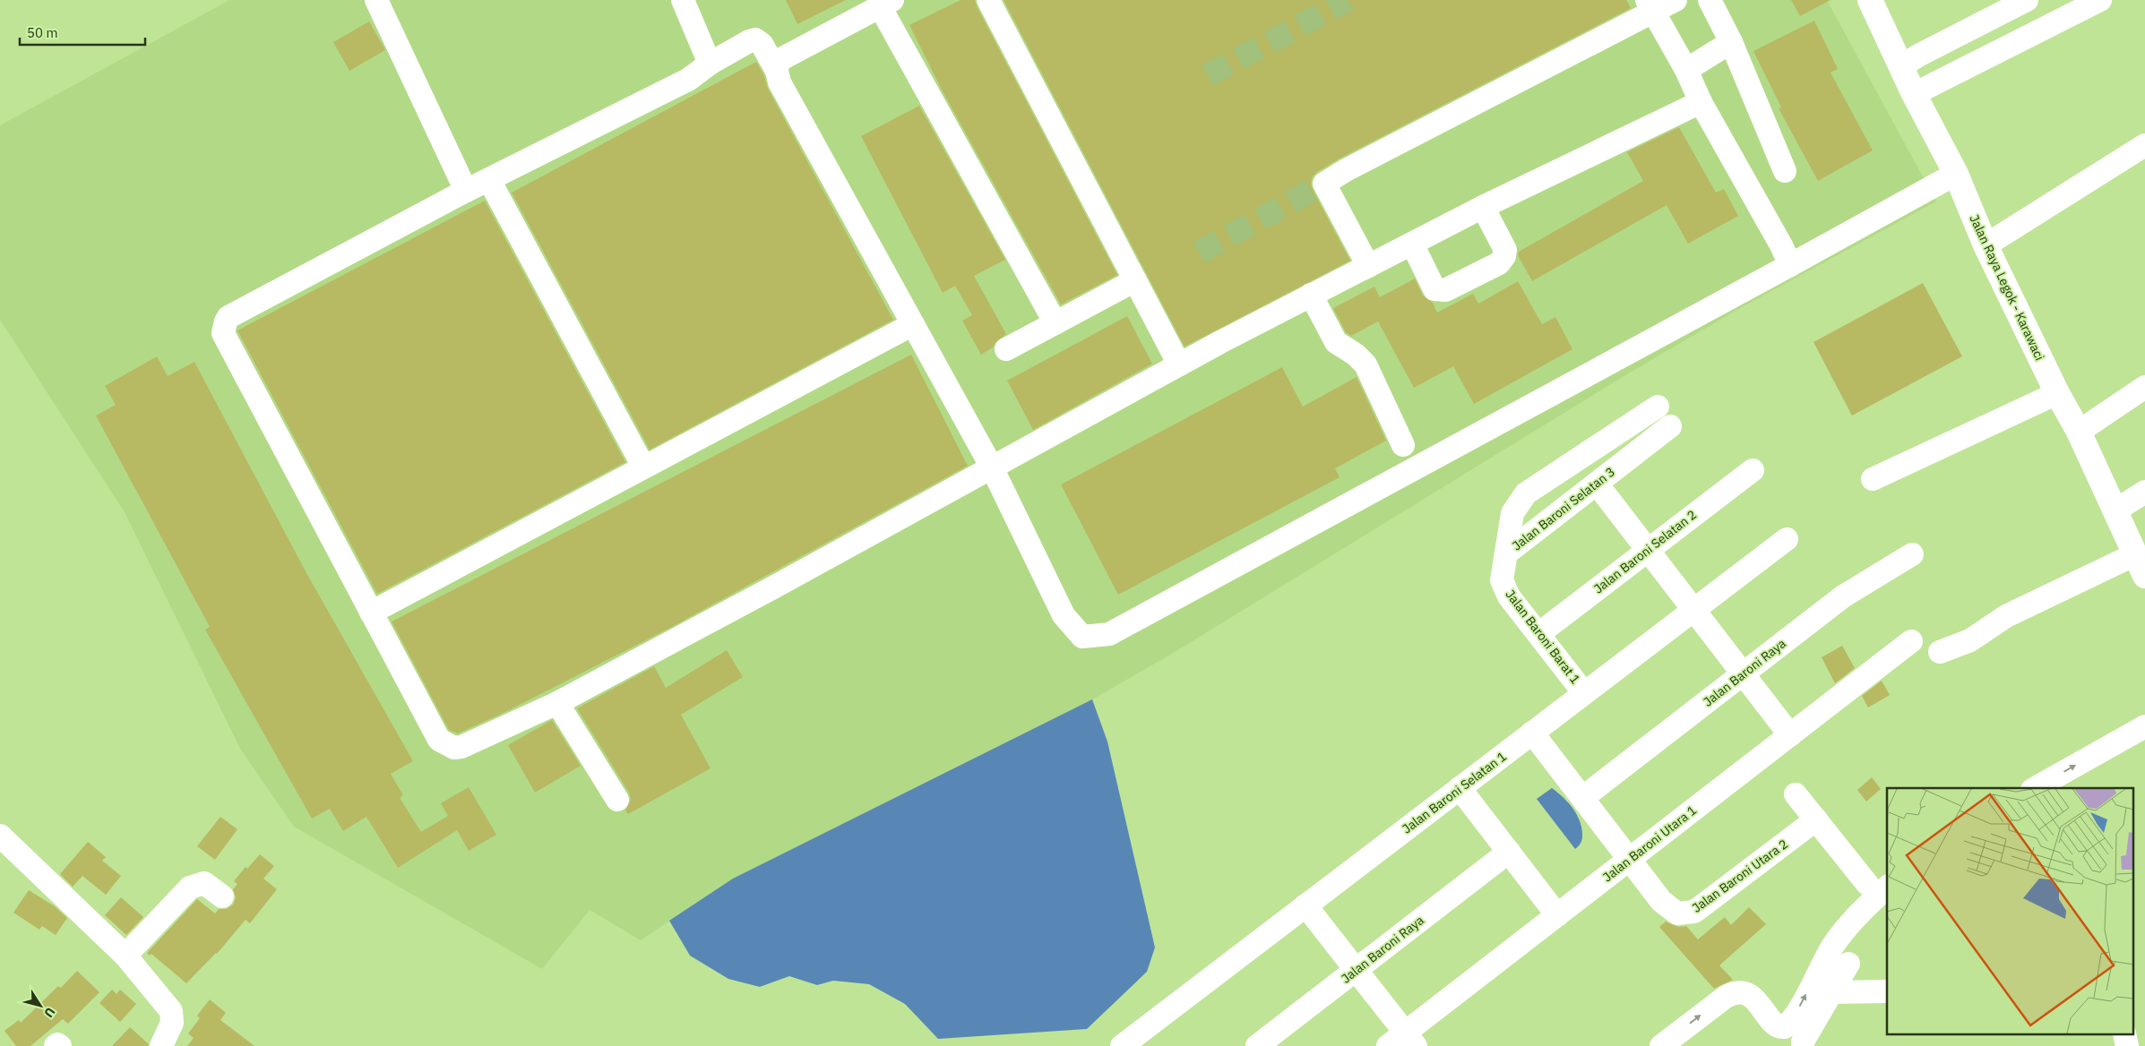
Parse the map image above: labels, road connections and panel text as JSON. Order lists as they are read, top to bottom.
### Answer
{
  "streets": {
    "main road": ["Jalan Raya Legok - Karawaci"],
    "street": [
      "Jalan Baroni Selatan 3",
      "Jalan Baroni Selatan 2",
      "Jalan Baroni Barat 1",
      "Jalan Baroni Raya",
      "Jalan Baroni Selatan 1",
      "Jalan Baroni Utara 1",
      "Jalan Baroni Utara 2"
    ]
  },
  "crossings": [
    ["Jalan Baroni Selatan 3", "Jalan Baroni Barat 1"],
    ["Jalan Baroni Selatan 2", "Jalan Baroni Barat 1"],
    ["Jalan Baroni Barat 1", "Jalan Baroni Selatan 1"],
    ["Jalan Baroni Raya", "Jalan Baroni Utara 2"],
    ["Jalan Baroni Selatan 1", "Jalan Baroni Utara 2"],
    ["Jalan Baroni Utara 1", "Jalan Baroni Utara 2"]
  ],
  "scale_bar": "50 m",
  "north": "bottom right"
}
